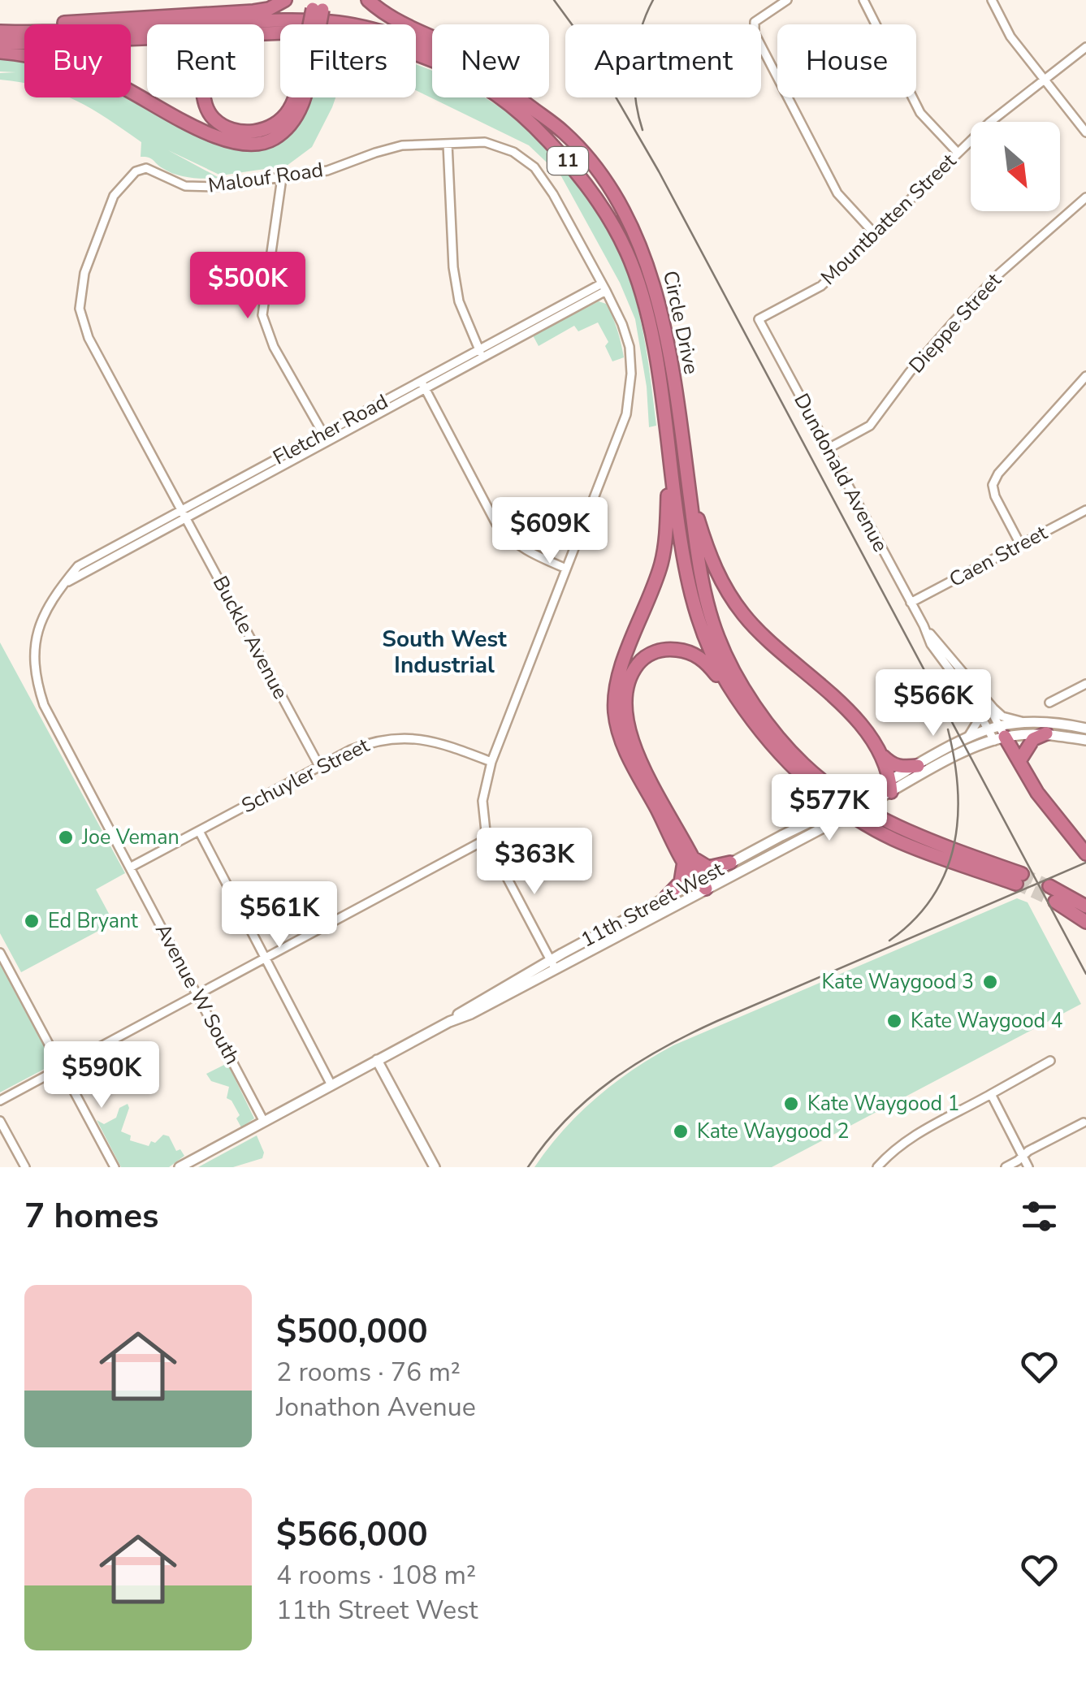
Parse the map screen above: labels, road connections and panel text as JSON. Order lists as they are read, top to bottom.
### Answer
{
  "streets": {
    "highway": ["11", "Circle Drive"],
    "main road": ["11th Street West"],
    "street": [
      "Malouf Road",
      "Mountbatten Street",
      "Dieppe Street",
      "Fletcher Road",
      "Dundonald Avenue",
      "Caen Street",
      "Buckle Avenue",
      "Schuyler Street",
      "Avenue W South"
    ]
  },
  "crossings": [
    ["Malouf Road", "Fletcher Road"],
    ["Malouf Road", "Buckle Avenue"],
    ["Malouf Road", "Schuyler Street"],
    ["Mountbatten Street", "Dundonald Avenue"],
    ["Dieppe Street", "Dundonald Avenue"],
    ["Fletcher Road", "Buckle Avenue"],
    ["Fletcher Road", "Schuyler Street"],
    ["Fletcher Road", "Avenue W South"],
    ["Dundonald Avenue", "Caen Street"],
    ["Dundonald Avenue", "11th Street West"],
    ["Buckle Avenue", "Schuyler Street"],
    ["Schuyler Street", "Avenue W South"],
    ["11th Street West", "Avenue W South"]
  ],
  "districts": ["South West Industrial"],
  "places": [
    "Joe Veman",
    "Ed Bryant",
    "Kate Waygood 3",
    "Kate Waygood 4",
    "Kate Waygood 1",
    "Kate Waygood 2"
  ],
  "north": "bottom right",
  "page": {
    "chip": [
      "Buy",
      "Rent",
      "Filters",
      "New",
      "Apartment",
      "House"
    ],
    "price": [
      "$500K",
      "$609K",
      "$566K",
      "$577K",
      "$363K",
      "$561K",
      "$590K"
    ],
    "heading": "7 homes",
    "list": [
      {
        "name": "$500,000",
        "note": "2 rooms · 76 m² · Jonathon Avenue"
      },
      {
        "name": "$566,000",
        "note": "4 rooms · 108 m² · 11th Street West"
      }
    ]
  }
}
